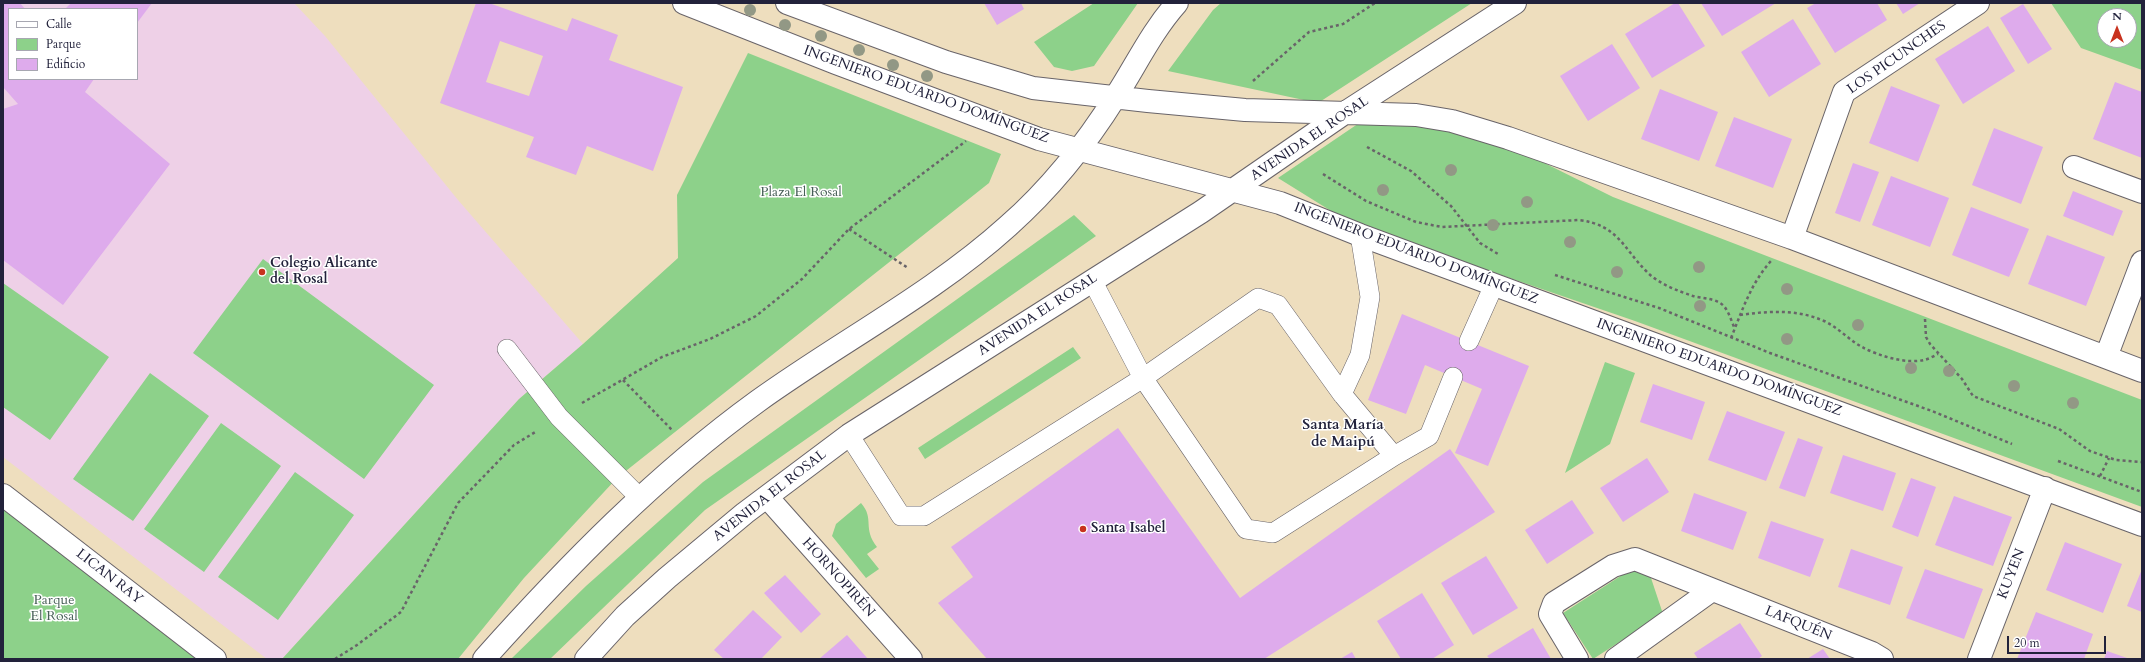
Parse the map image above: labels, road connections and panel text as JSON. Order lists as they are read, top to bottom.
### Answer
{
  "streets": {
    "street": [
      "LOS PICUNCHES",
      "INGENIERO EDUARDO DOMÍNGUEZ",
      "AVENIDA EL ROSAL",
      "KUYEN",
      "LICAN RAY",
      "HORNOPIRÉN",
      "LAFQUÉN"
    ]
  },
  "crossings": [
    ["INGENIERO EDUARDO DOMÍNGUEZ", "AVENIDA EL ROSAL"],
    ["INGENIERO EDUARDO DOMÍNGUEZ", "KUYEN"],
    ["AVENIDA EL ROSAL", "HORNOPIRÉN"]
  ],
  "districts": ["Santa María de Maipú"],
  "parks": ["Plaza El Rosal", "Parque El Rosal"],
  "places": ["Colegio Alicante del Rosal", "Santa Isabel"],
  "legend": ["Calle", "Parque", "Edificio"],
  "scale_bar": "20 m",
  "north": "top"
}
